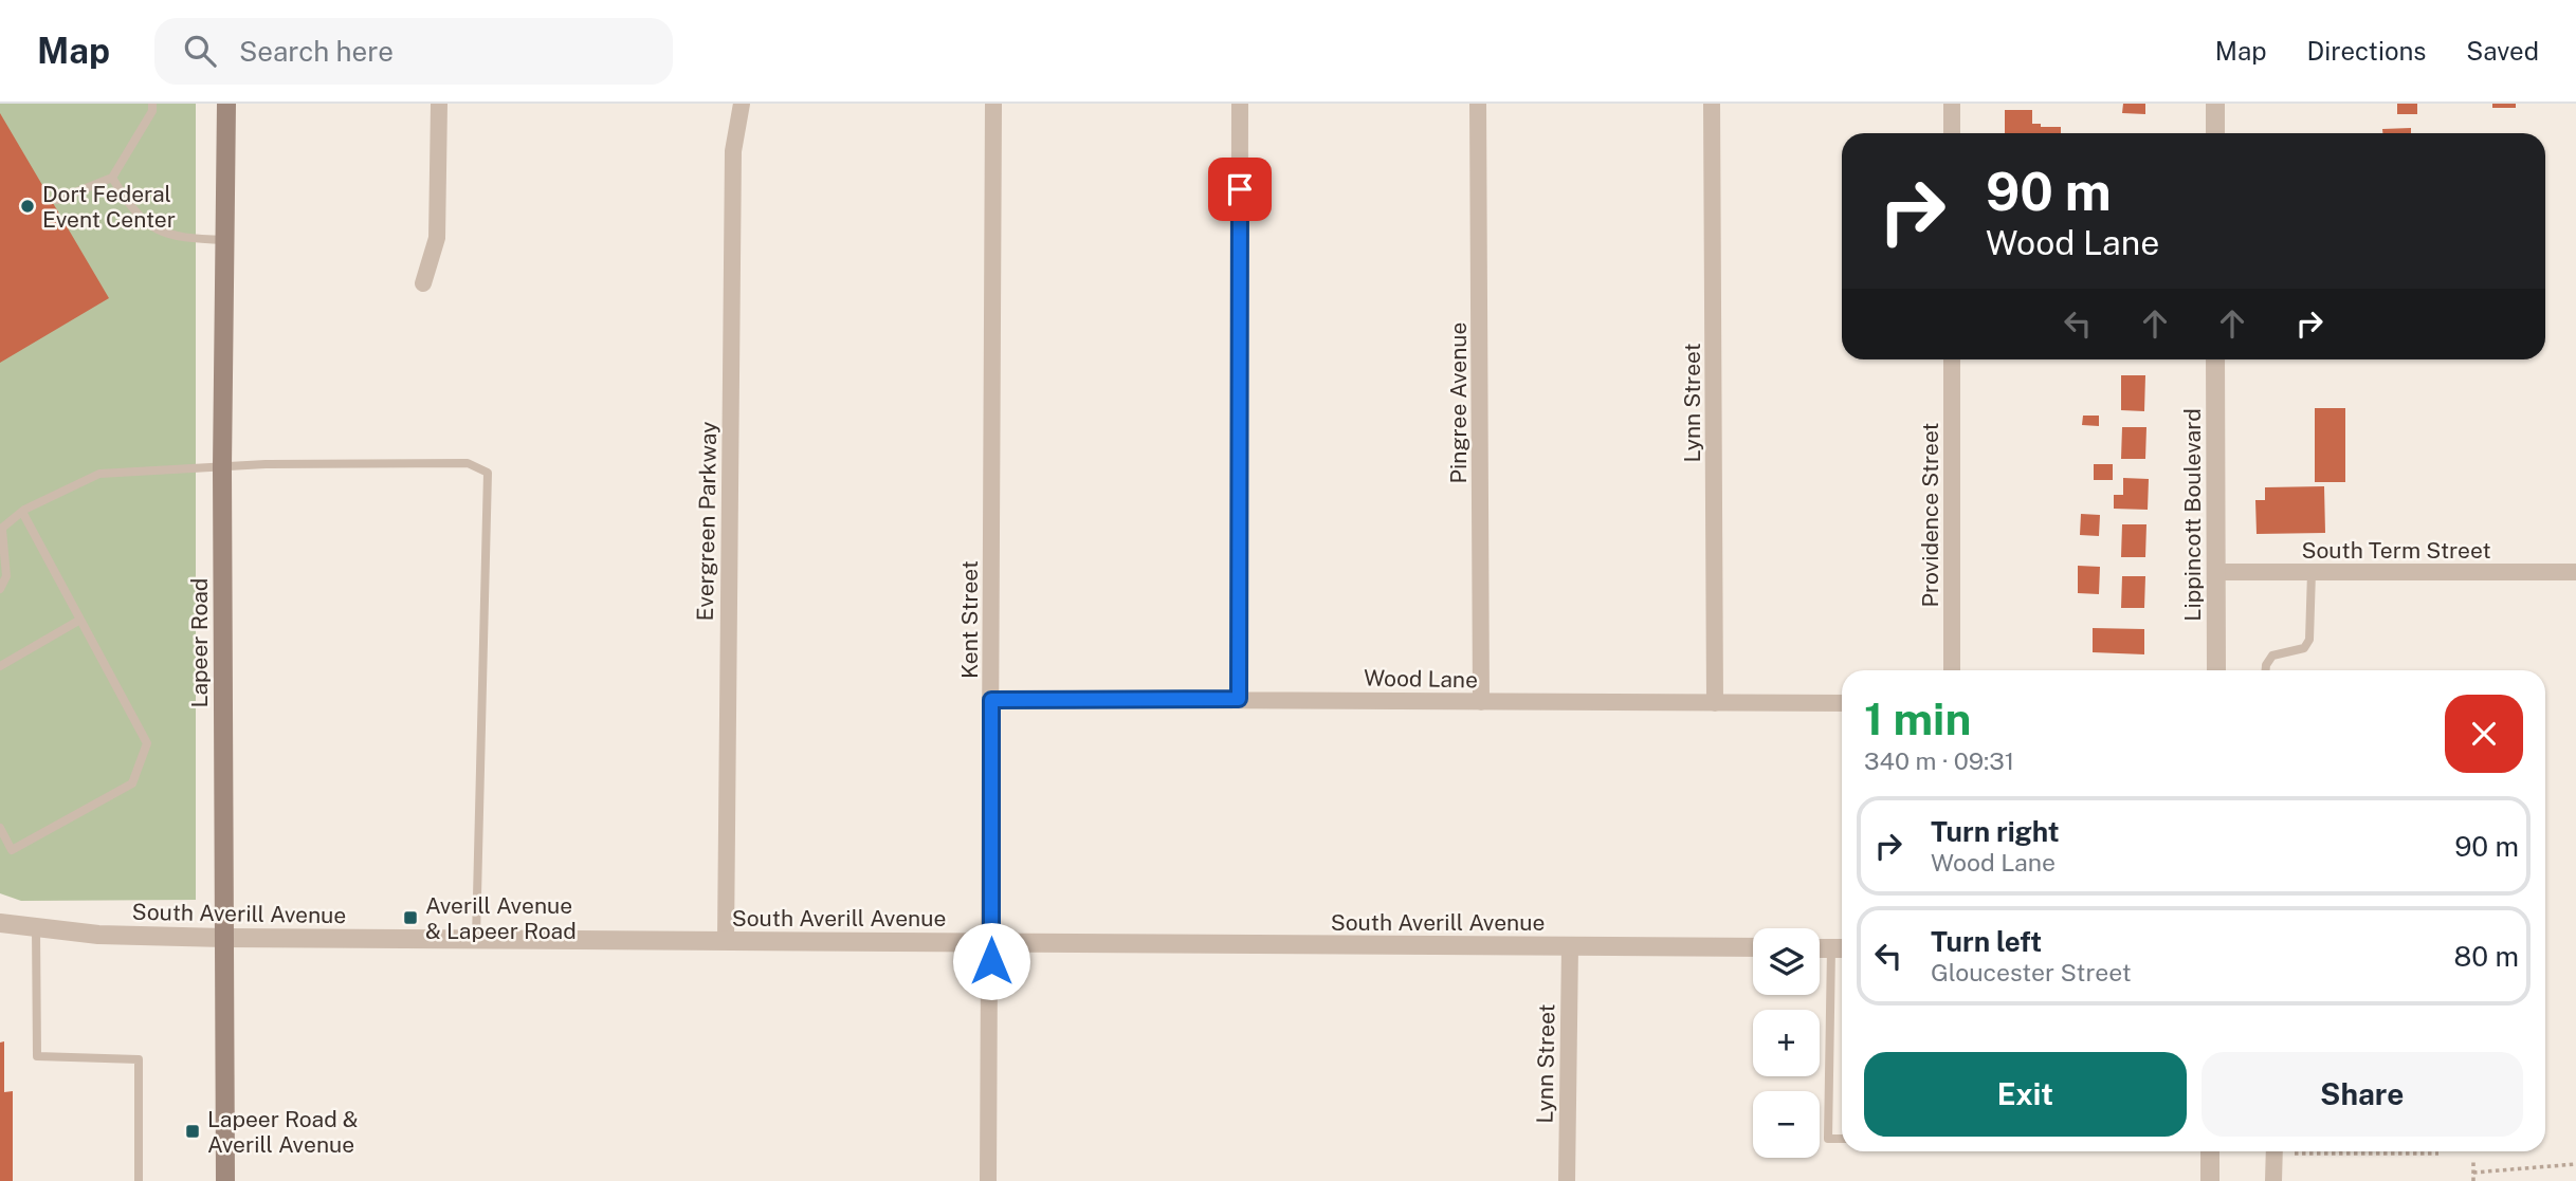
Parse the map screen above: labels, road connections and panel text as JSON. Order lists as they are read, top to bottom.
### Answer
{
  "streets": {
    "main road": ["Lapeer Road"],
    "street": [
      "Pingree Avenue",
      "Lynn Street",
      "Providence Street",
      "Lippincott Boulevard",
      "Evergreen Parkway",
      "South Term Street",
      "Kent Street",
      "Wood Lane",
      "South Averill Avenue"
    ]
  },
  "crossings": [
    ["Pingree Avenue", "Wood Lane"],
    ["Lynn Street", "Wood Lane"],
    ["Lynn Street", "South Averill Avenue"],
    ["Lippincott Boulevard", "South Term Street"],
    ["Evergreen Parkway", "South Averill Avenue"],
    ["Kent Street", "Wood Lane"],
    ["Kent Street", "South Averill Avenue"],
    ["Lapeer Road", "South Averill Avenue"]
  ],
  "places": {
    "other": ["Dort Federal Event Center"],
    "transit": ["Averill Avenue & Lapeer Road", "Lapeer Road & Averill Avenue"]
  },
  "page": {
    "header": "Map",
    "search": "Search here",
    "nav": ["Map", "Directions", "Saved"],
    "turn": ["90 m", "Wood Lane"],
    "heading": ["1 min", "340 m · 09:31"],
    "list": [
      {
        "name": "Turn right",
        "note": "Wood Lane",
        "value": "90 m"
      },
      {
        "name": "Turn left",
        "note": "Gloucester Street",
        "value": "80 m"
      }
    ],
    "map_buttons": ["+", "−"],
    "buttons": ["Exit", "Share"]
  }
}
